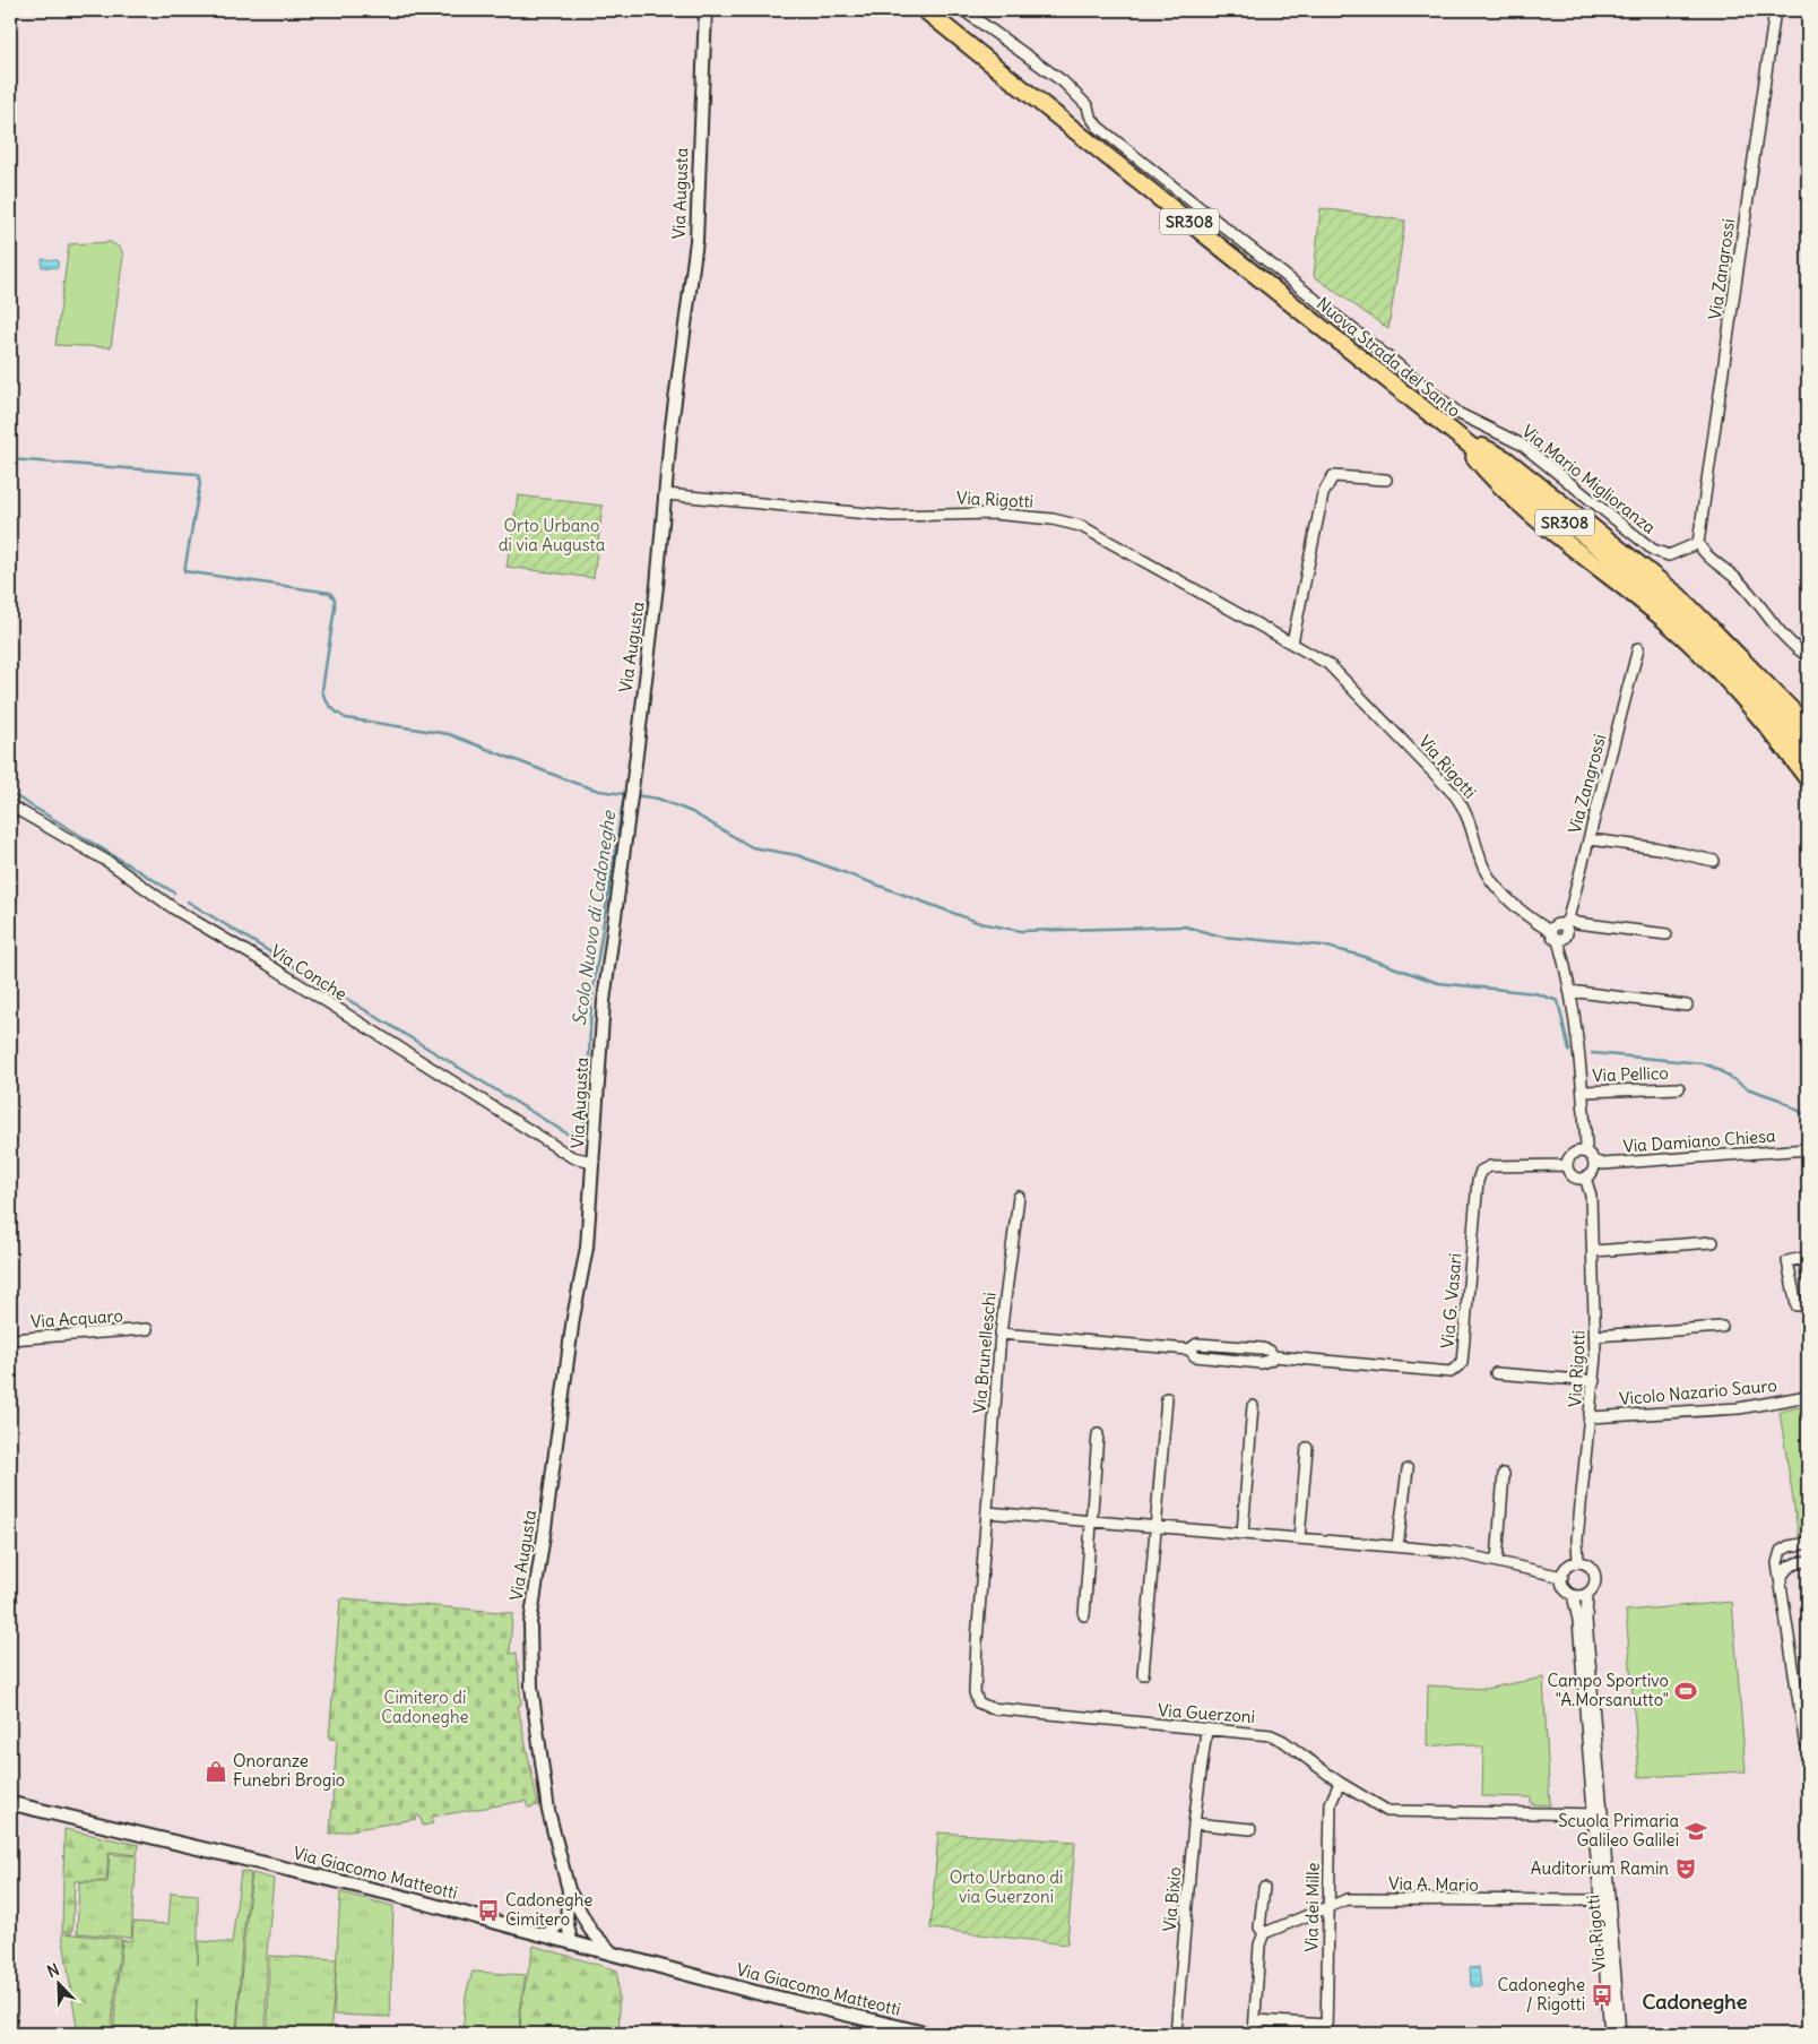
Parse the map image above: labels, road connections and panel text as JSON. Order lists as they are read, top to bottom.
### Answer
{
  "streets": {
    "highway": ["SR308", "Nuova Strada del Santo"],
    "main road": ["Via Giacomo Matteotti"],
    "street": [
      "Via Augusta",
      "Via Zangrossi",
      "Via Mario Miglioranza",
      "Via Rigotti",
      "Via Conche",
      "Via Pellico",
      "Via Damiano Chiesa",
      "Via G. Vasari",
      "Via Acquaro",
      "Via Brunelleschi",
      "Vicolo Nazario Sauro",
      "Via Guerzoni",
      "Via A. Mario",
      "Via Bixio",
      "Via dei Mille"
    ]
  },
  "crossings": [
    ["Via Augusta", "Via Rigotti"],
    ["Via Augusta", "Via Conche"],
    ["Via Augusta", "Via Giacomo Matteotti"],
    ["Via Zangrossi", "Via Mario Miglioranza"],
    ["Via Rigotti", "Via Damiano Chiesa"],
    ["Via Rigotti", "Via G. Vasari"],
    ["Via Rigotti", "Vicolo Nazario Sauro"],
    ["Via Rigotti", "Via Guerzoni"],
    ["Via Rigotti", "Via A. Mario"],
    ["Via Damiano Chiesa", "Via G. Vasari"],
    ["Via G. Vasari", "Via Brunelleschi"],
    ["Via Brunelleschi", "Via Guerzoni"],
    ["Via Guerzoni", "Via Bixio"],
    ["Via Guerzoni", "Via dei Mille"],
    ["Via A. Mario", "Via dei Mille"]
  ],
  "districts": ["Cadoneghe"],
  "water": ["Scolo Nuovo di Cadoneghe"],
  "parks": ["Orto Urbano di via Augusta", "Cimitero di Cadoneghe", "Orto Urbano di via Guerzoni"],
  "places": {
    "sports": ["Campo Sportivo \"A.Morsanutto\""],
    "shop": ["Onoranze Funebri Brogio"],
    "school or university": ["Scuola Primaria Galileo Galilei"],
    "theatre": ["Auditorium Ramin"],
    "bus stop": ["Cadoneghe Cimitero", "Cadoneghe / Rigotti"]
  },
  "north": "top left"
}
